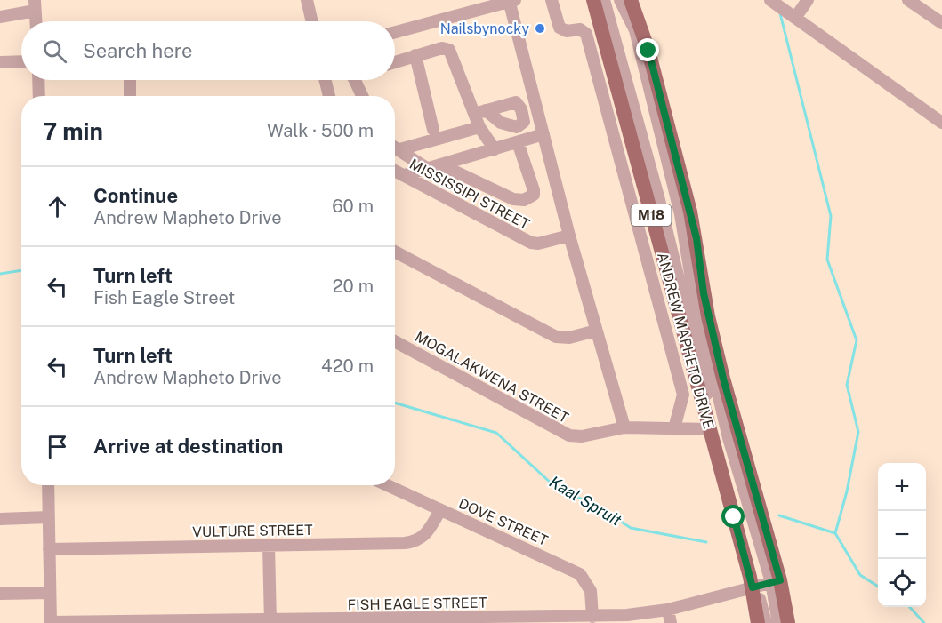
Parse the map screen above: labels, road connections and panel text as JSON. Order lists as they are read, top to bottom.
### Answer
{
  "streets": {
    "main road": ["M18", "ANDREW MAPHETO DRIVE"],
    "street": [
      "MISSISSIPI STREET",
      "MOGALAKWENA STREET",
      "DOVE STREET",
      "VULTURE STREET",
      "FISH EAGLE STREET"
    ]
  },
  "crossings": [
    ["M18", "ANDREW MAPHETO DRIVE"],
    ["M18", "FISH EAGLE STREET"],
    ["ANDREW MAPHETO DRIVE", "MOGALAKWENA STREET"],
    ["ANDREW MAPHETO DRIVE", "FISH EAGLE STREET"],
    ["DOVE STREET", "VULTURE STREET"],
    ["DOVE STREET", "FISH EAGLE STREET"]
  ],
  "water": ["Kaal Spruit"],
  "places": ["Nailsbynocky"],
  "page": {
    "search": "Search here",
    "heading": ["7 min", "Walk · 500 m"],
    "list": [
      ["Continue", "Andrew Mapheto Drive", "60 m"],
      ["Turn left", "Fish Eagle Street", "20 m"],
      ["Turn left", "Andrew Mapheto Drive", "420 m"],
      "Arrive at destination"
    ],
    "map_buttons": ["+", "−"]
  }
}
